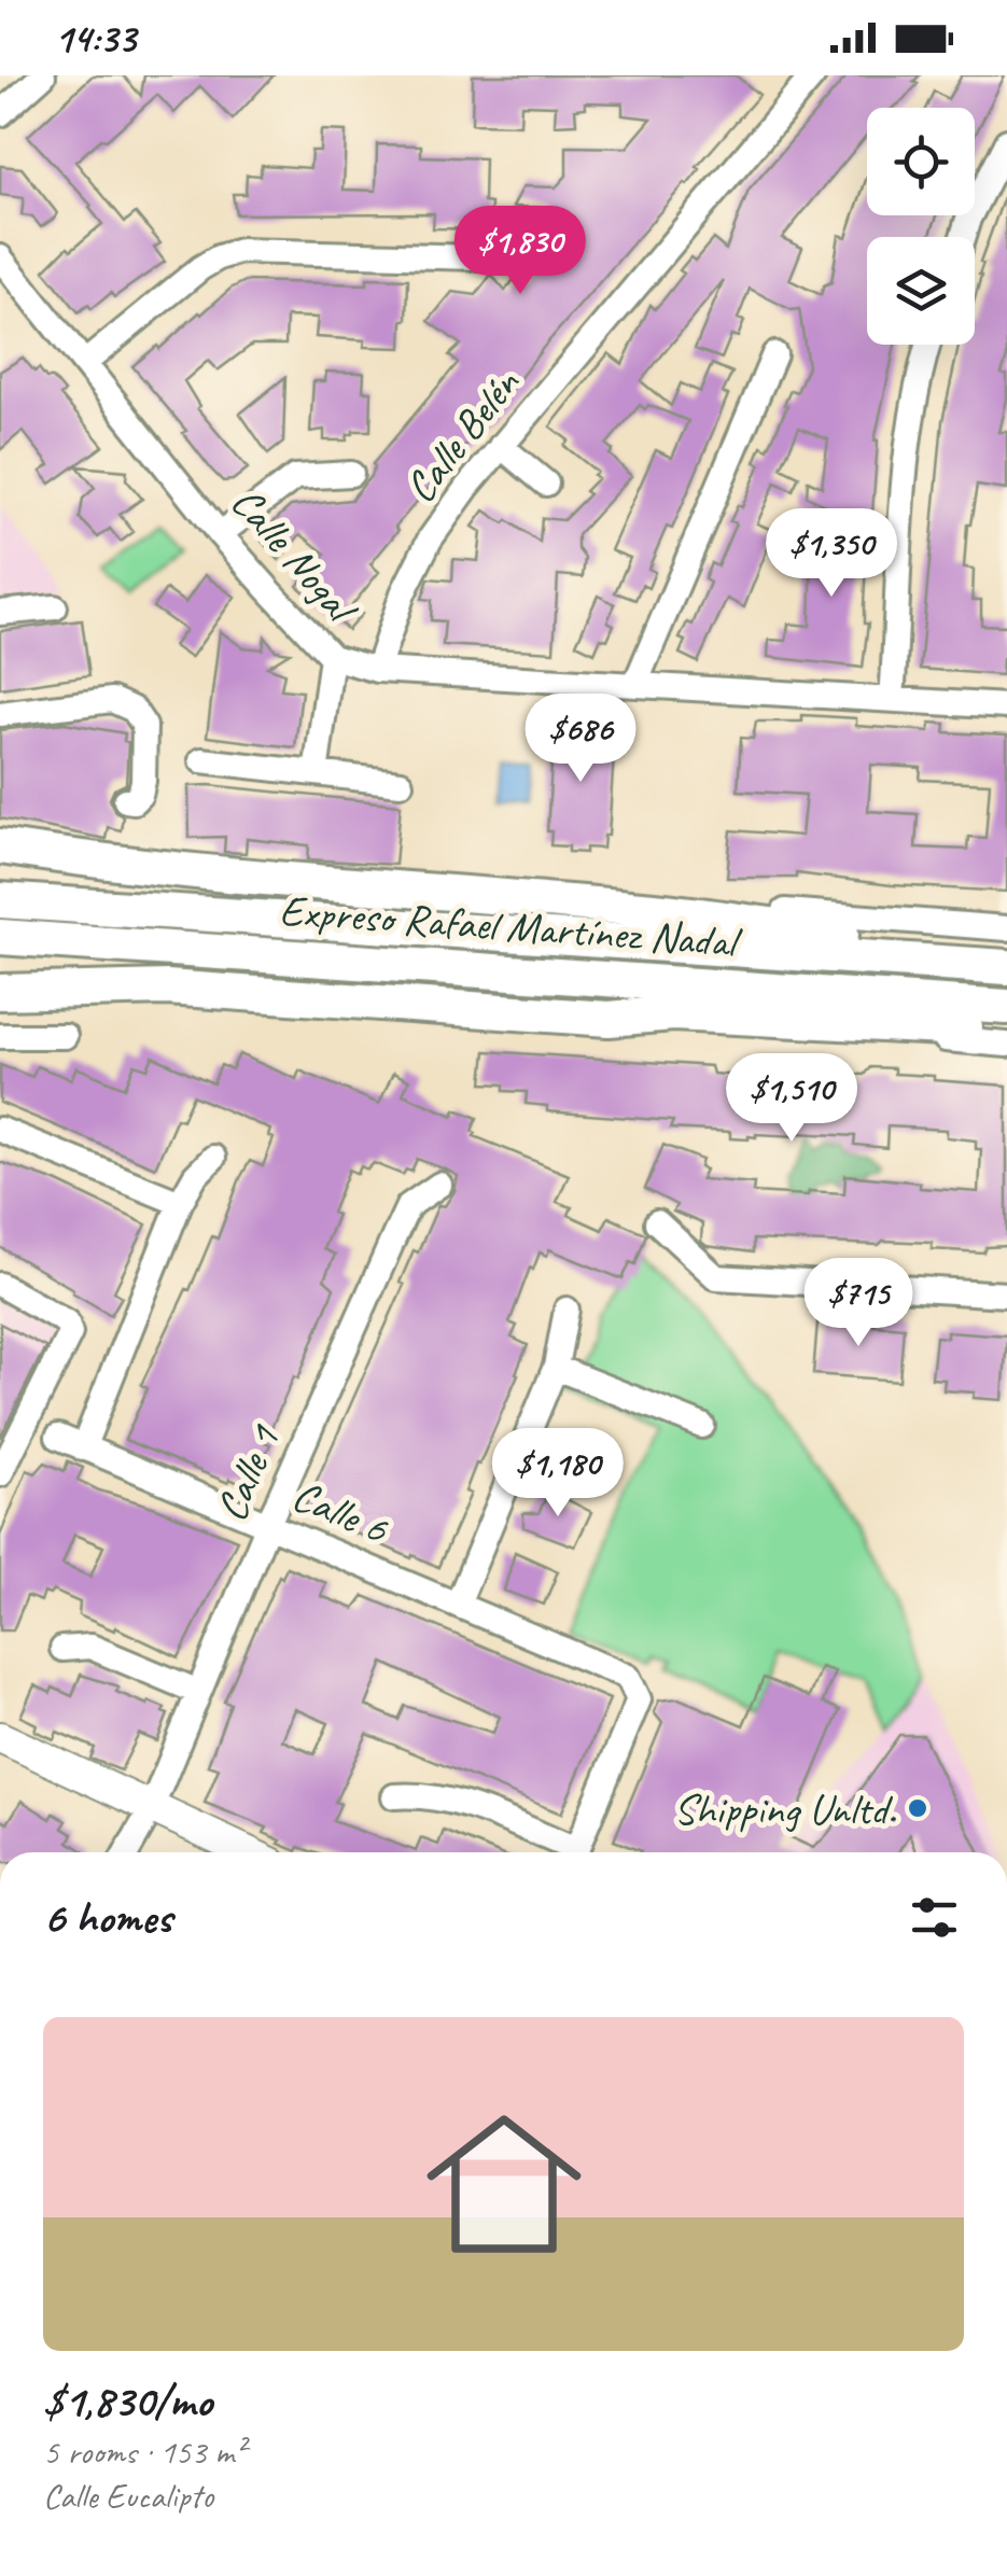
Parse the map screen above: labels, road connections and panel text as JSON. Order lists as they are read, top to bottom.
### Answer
{
  "streets": {
    "highway": ["Expreso Rafael Martínez Nadal"],
    "street": [
      "Calle Belén",
      "Calle Nogal",
      "Calle 1",
      "Calle 6"
    ]
  },
  "crossings": [
    ["Calle Belén", "Calle Nogal"],
    ["Calle 1", "Calle 6"]
  ],
  "places": ["Shipping Unltd."],
  "page": {
    "status": "14:33",
    "price": [
      "$1,830",
      "$1,350",
      "$686",
      "$1,510",
      "$715",
      "$1,180"
    ],
    "heading": "6 homes",
    "list": [
      {
        "name": "$1,830/mo",
        "note": "5 rooms · 153 m² · Calle Eucalipto"
      }
    ]
  }
}
